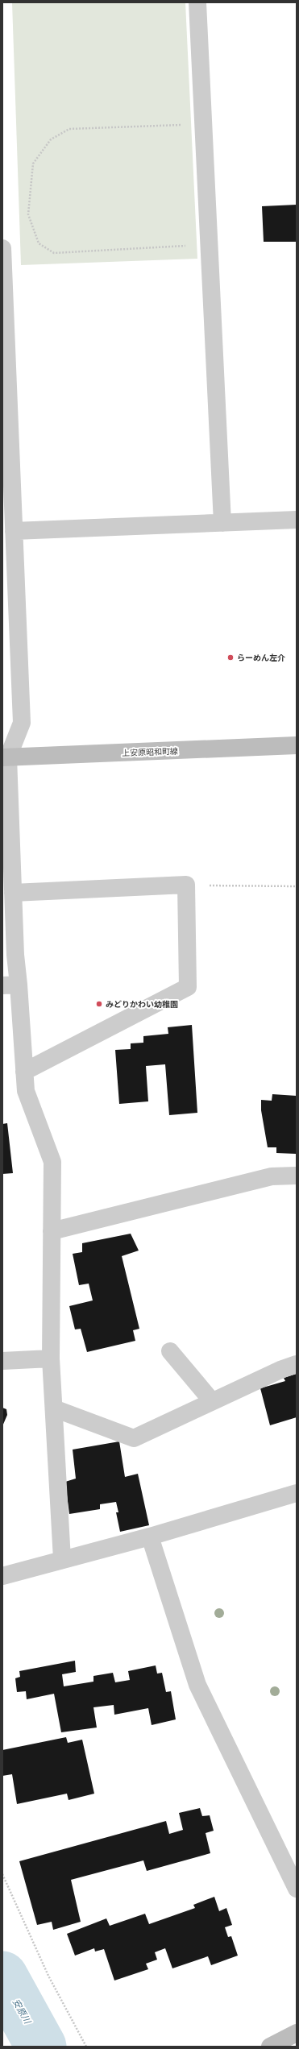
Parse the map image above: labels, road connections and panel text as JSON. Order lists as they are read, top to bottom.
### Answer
{
  "streets": {
    "main road": ["上安原昭和町線"]
  },
  "water": ["安原川"],
  "places": ["らーめん左介", "みどりかわい幼稚園"]
}
